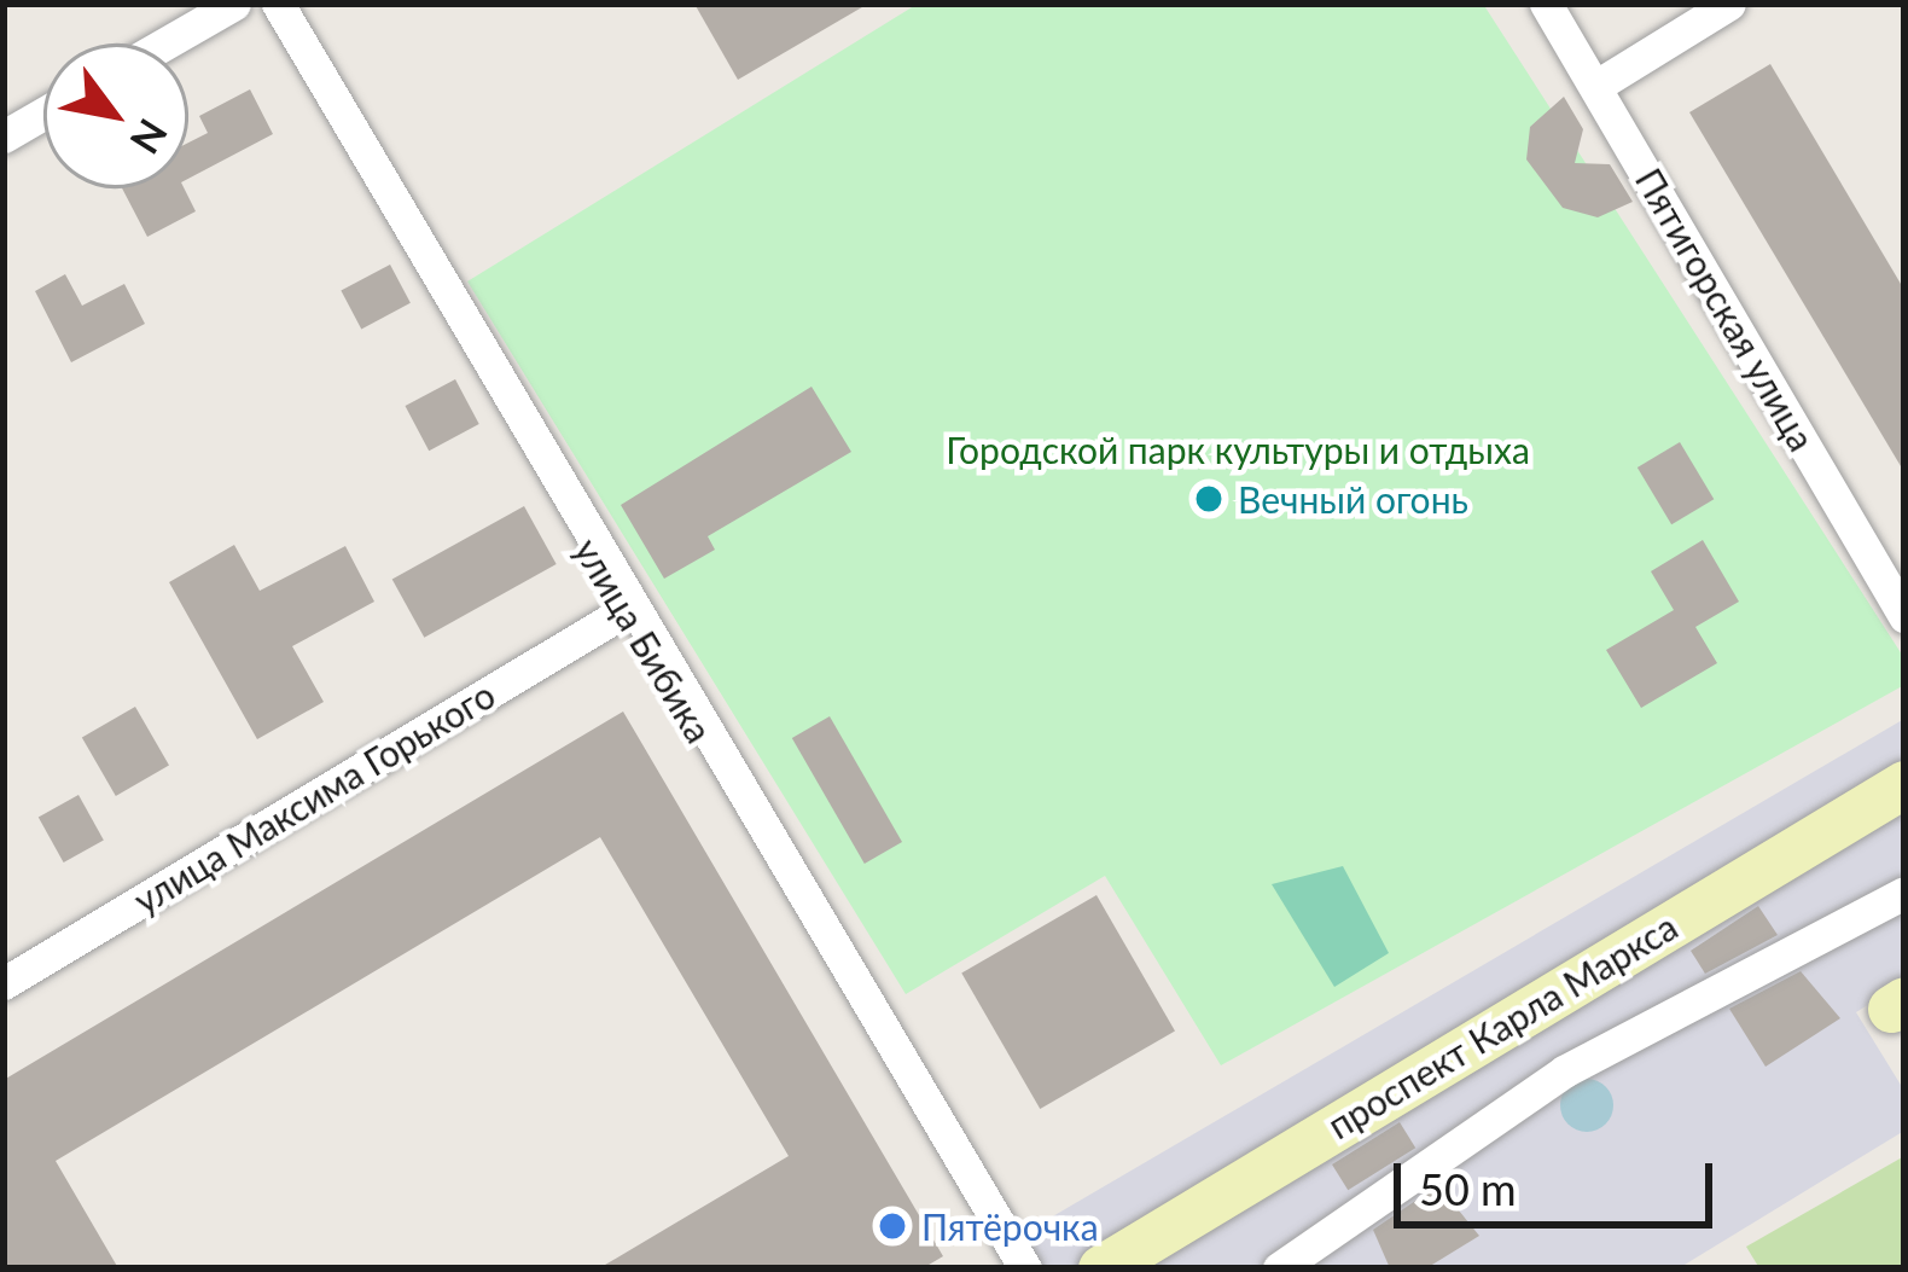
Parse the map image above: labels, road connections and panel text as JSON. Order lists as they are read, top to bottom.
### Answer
{
  "streets": {
    "street": [
      "Пятигорская улица",
      "улица Бибика",
      "улица Максима Горького",
      "проспект Карла Маркса"
    ]
  },
  "crossings": [
    ["улица Бибика", "улица Максима Горького"]
  ],
  "parks": ["Городской парк культуры и отдыха"],
  "places": ["Вечный огонь", "Пятёрочка"],
  "scale_bar": "50 m",
  "north": "bottom right"
}
